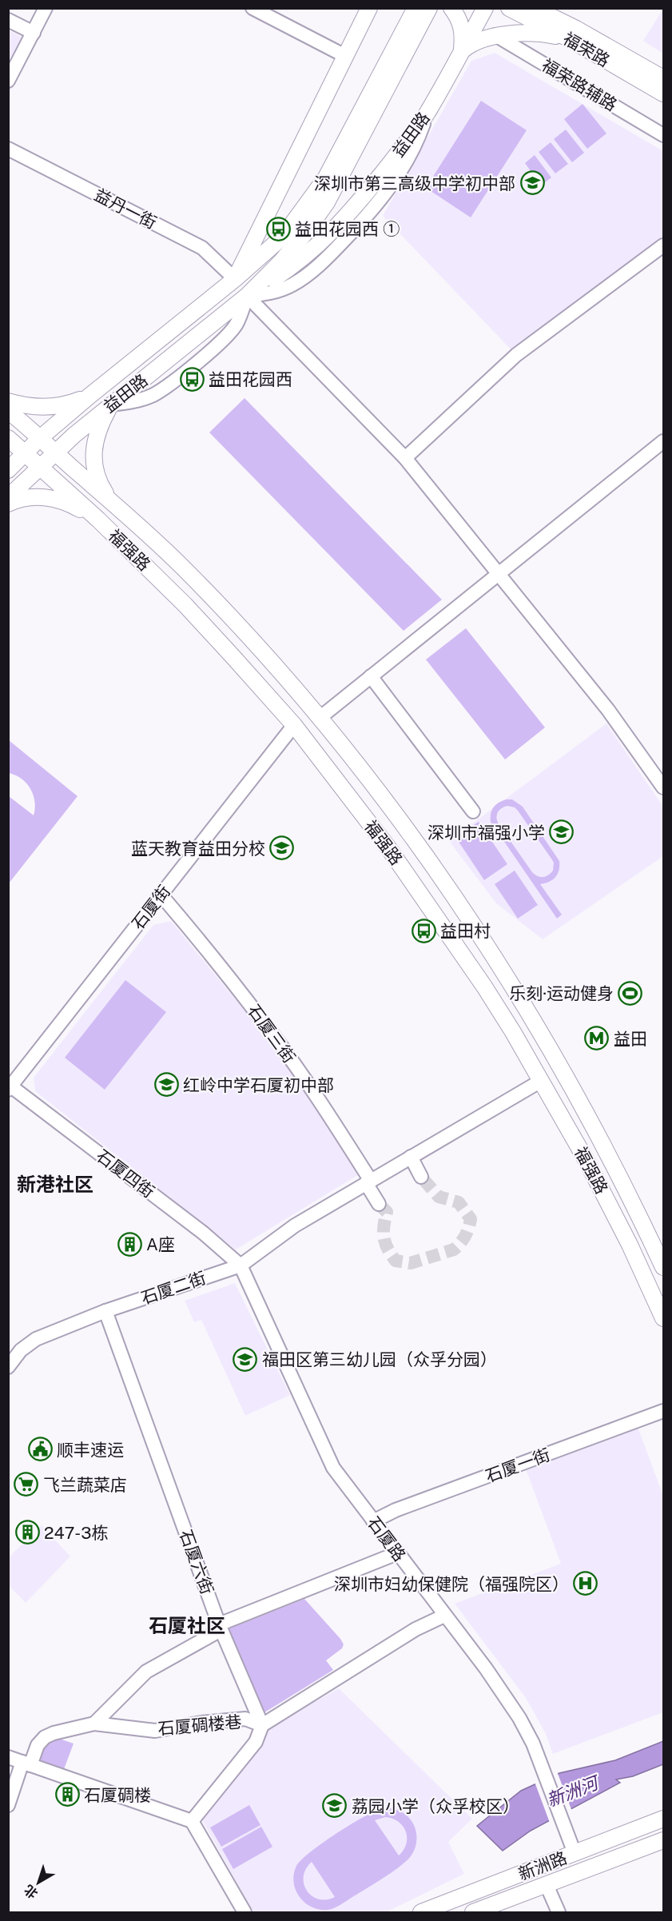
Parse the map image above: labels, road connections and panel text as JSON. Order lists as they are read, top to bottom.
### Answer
{
  "streets": {
    "main road": [
      "福荣路",
      "益田路",
      "福强路",
      "新洲路"
    ],
    "street": [
      "福荣路辅路",
      "益丹一街",
      "石厦街",
      "石厦三街",
      "石厦四街",
      "石厦二街",
      "石厦一街",
      "石厦路",
      "石厦六街",
      "石厦碉楼巷"
    ]
  },
  "crossings": [
    ["益田路", "益丹一街"],
    ["益田路", "福强路"],
    ["福强路", "石厦街"],
    ["福强路", "石厦二街"],
    ["石厦街", "石厦三街"],
    ["石厦街", "石厦四街"],
    ["石厦三街", "石厦二街"],
    ["石厦四街", "石厦二街"],
    ["石厦四街", "石厦路"],
    ["石厦二街", "石厦路"],
    ["石厦二街", "石厦六街"],
    ["石厦一街", "石厦路"],
    ["石厦路", "石厦碉楼巷"],
    ["石厦路", "新洲路"],
    ["石厦六街", "石厦碉楼巷"]
  ],
  "districts": ["新港社区", "石厦社区"],
  "water": ["新洲河"],
  "places": {
    "school or university": [
      "深圳市第三高级中学初中部",
      "深圳市福强小学",
      "蓝天教育益田分校",
      "红岭中学石厦初中部",
      "福田区第三幼儿园（众孚分园）",
      "荔园小学（众孚校区）"
    ],
    "bus stop": ["益田花园西 ①", "益田花园西", "益田村"],
    "sports": ["乐刻·运动健身"],
    "metro station": ["益田"],
    "building": ["A座", "247-3栋", "石厦碉楼"],
    "public building": ["顺丰速运"],
    "supermarket": ["飞兰蔬菜店"],
    "hospital": ["深圳市妇幼保健院（福强院区）"]
  },
  "north": "bottom left"
}
